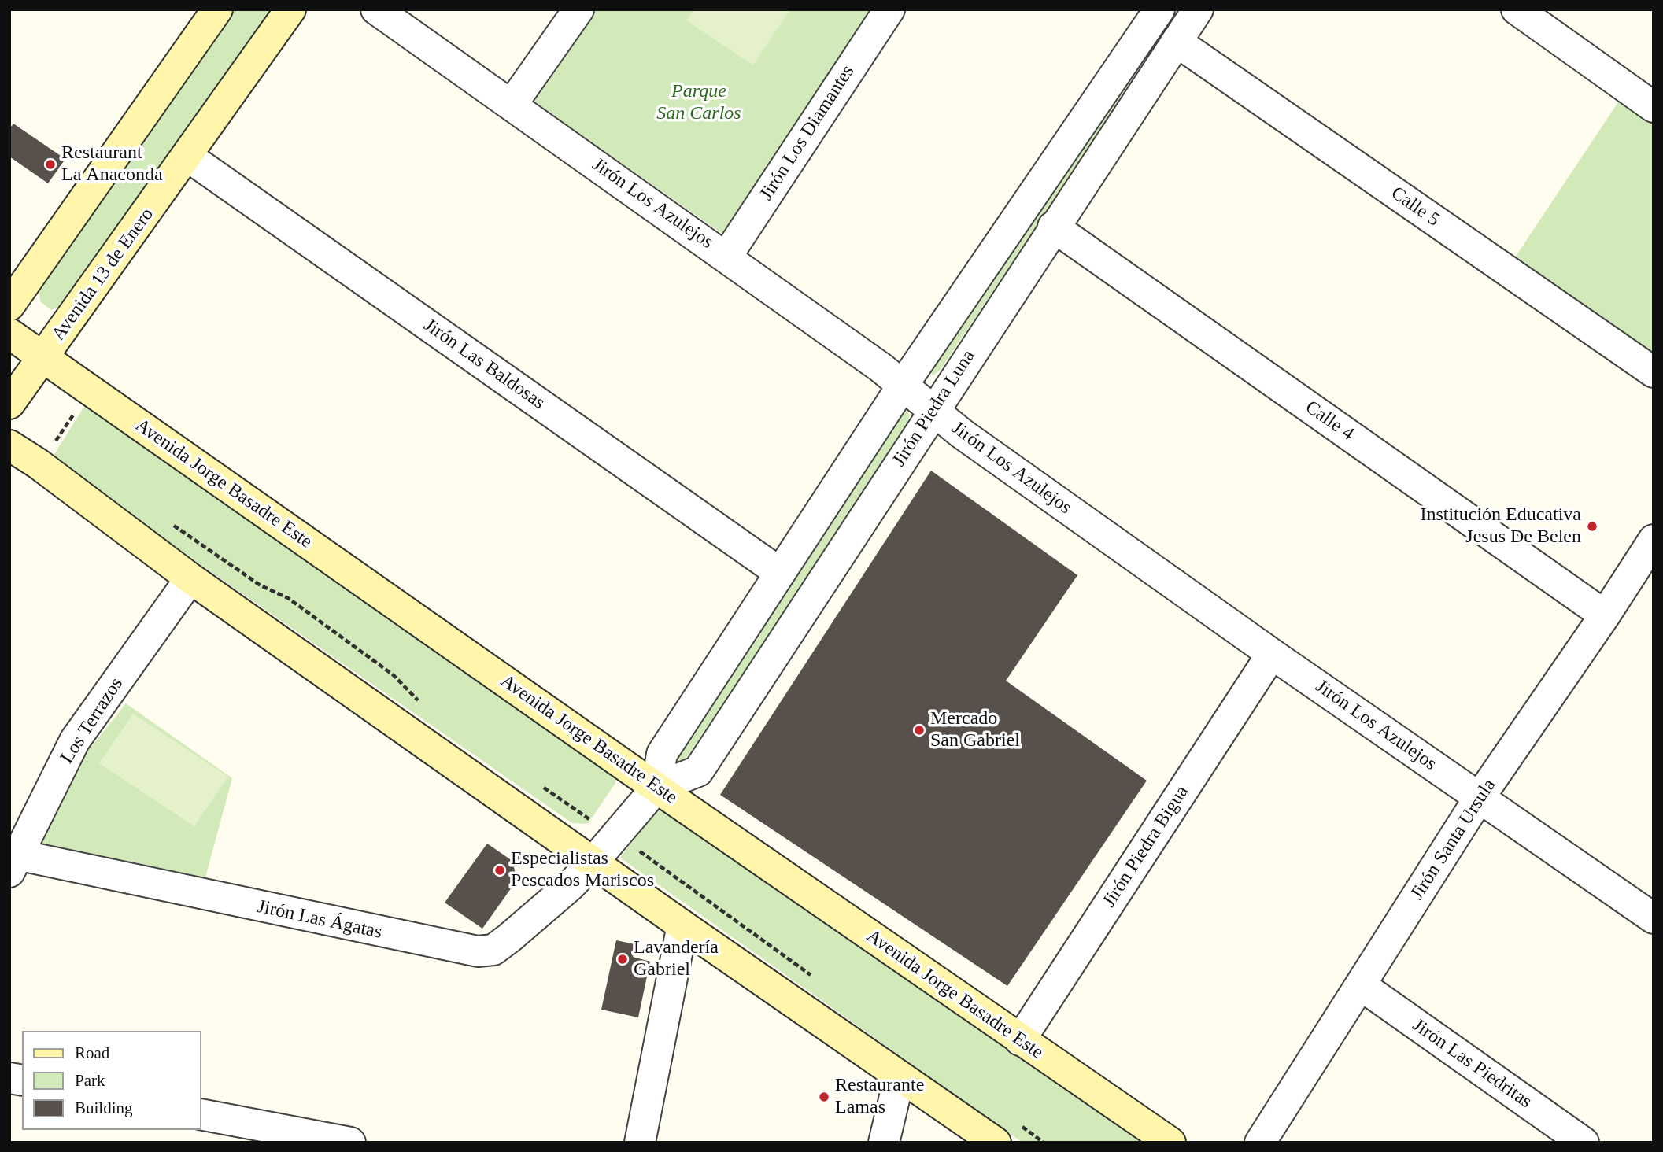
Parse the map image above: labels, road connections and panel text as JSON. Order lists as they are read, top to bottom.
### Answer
{
  "streets": {
    "main road": ["Avenida 13 de Enero", "Avenida Jorge Basadre Este"],
    "street": [
      "Jirón Los Diamantes",
      "Jirón Los Azulejos",
      "Calle 5",
      "Jirón Las Baldosas",
      "Jirón Piedra Luna",
      "Calle 4",
      "Los Terrazos",
      "Jirón Santa Ursula",
      "Jirón Piedra Bigua",
      "Jirón Las Ágatas",
      "Jirón Las Piedritas"
    ]
  },
  "crossings": [
    ["Jirón Los Diamantes", "Jirón Los Azulejos"],
    ["Jirón Los Azulejos", "Jirón Piedra Luna"],
    ["Jirón Los Azulejos", "Jirón Santa Ursula"],
    ["Jirón Los Azulejos", "Jirón Piedra Bigua"],
    ["Calle 5", "Jirón Piedra Luna"],
    ["Avenida 13 de Enero", "Jirón Las Baldosas"],
    ["Avenida 13 de Enero", "Avenida Jorge Basadre Este"],
    ["Jirón Las Baldosas", "Jirón Piedra Luna"],
    ["Jirón Piedra Luna", "Calle 4"],
    ["Jirón Piedra Luna", "Avenida Jorge Basadre Este"],
    ["Jirón Piedra Luna", "Jirón Las Ágatas"],
    ["Calle 4", "Jirón Santa Ursula"],
    ["Avenida Jorge Basadre Este", "Jirón Piedra Bigua"],
    ["Los Terrazos", "Jirón Las Ágatas"],
    ["Jirón Santa Ursula", "Jirón Las Piedritas"]
  ],
  "parks": ["Parque San Carlos"],
  "places": [
    "Restaurant La Anaconda",
    "Institución Educativa Jesus De Belen",
    "Mercado San Gabriel",
    "Especialistas Pescados Mariscos",
    "Lavandería Gabriel",
    "Restaurante Lamas"
  ],
  "legend": ["Road", "Park", "Building"]
}
